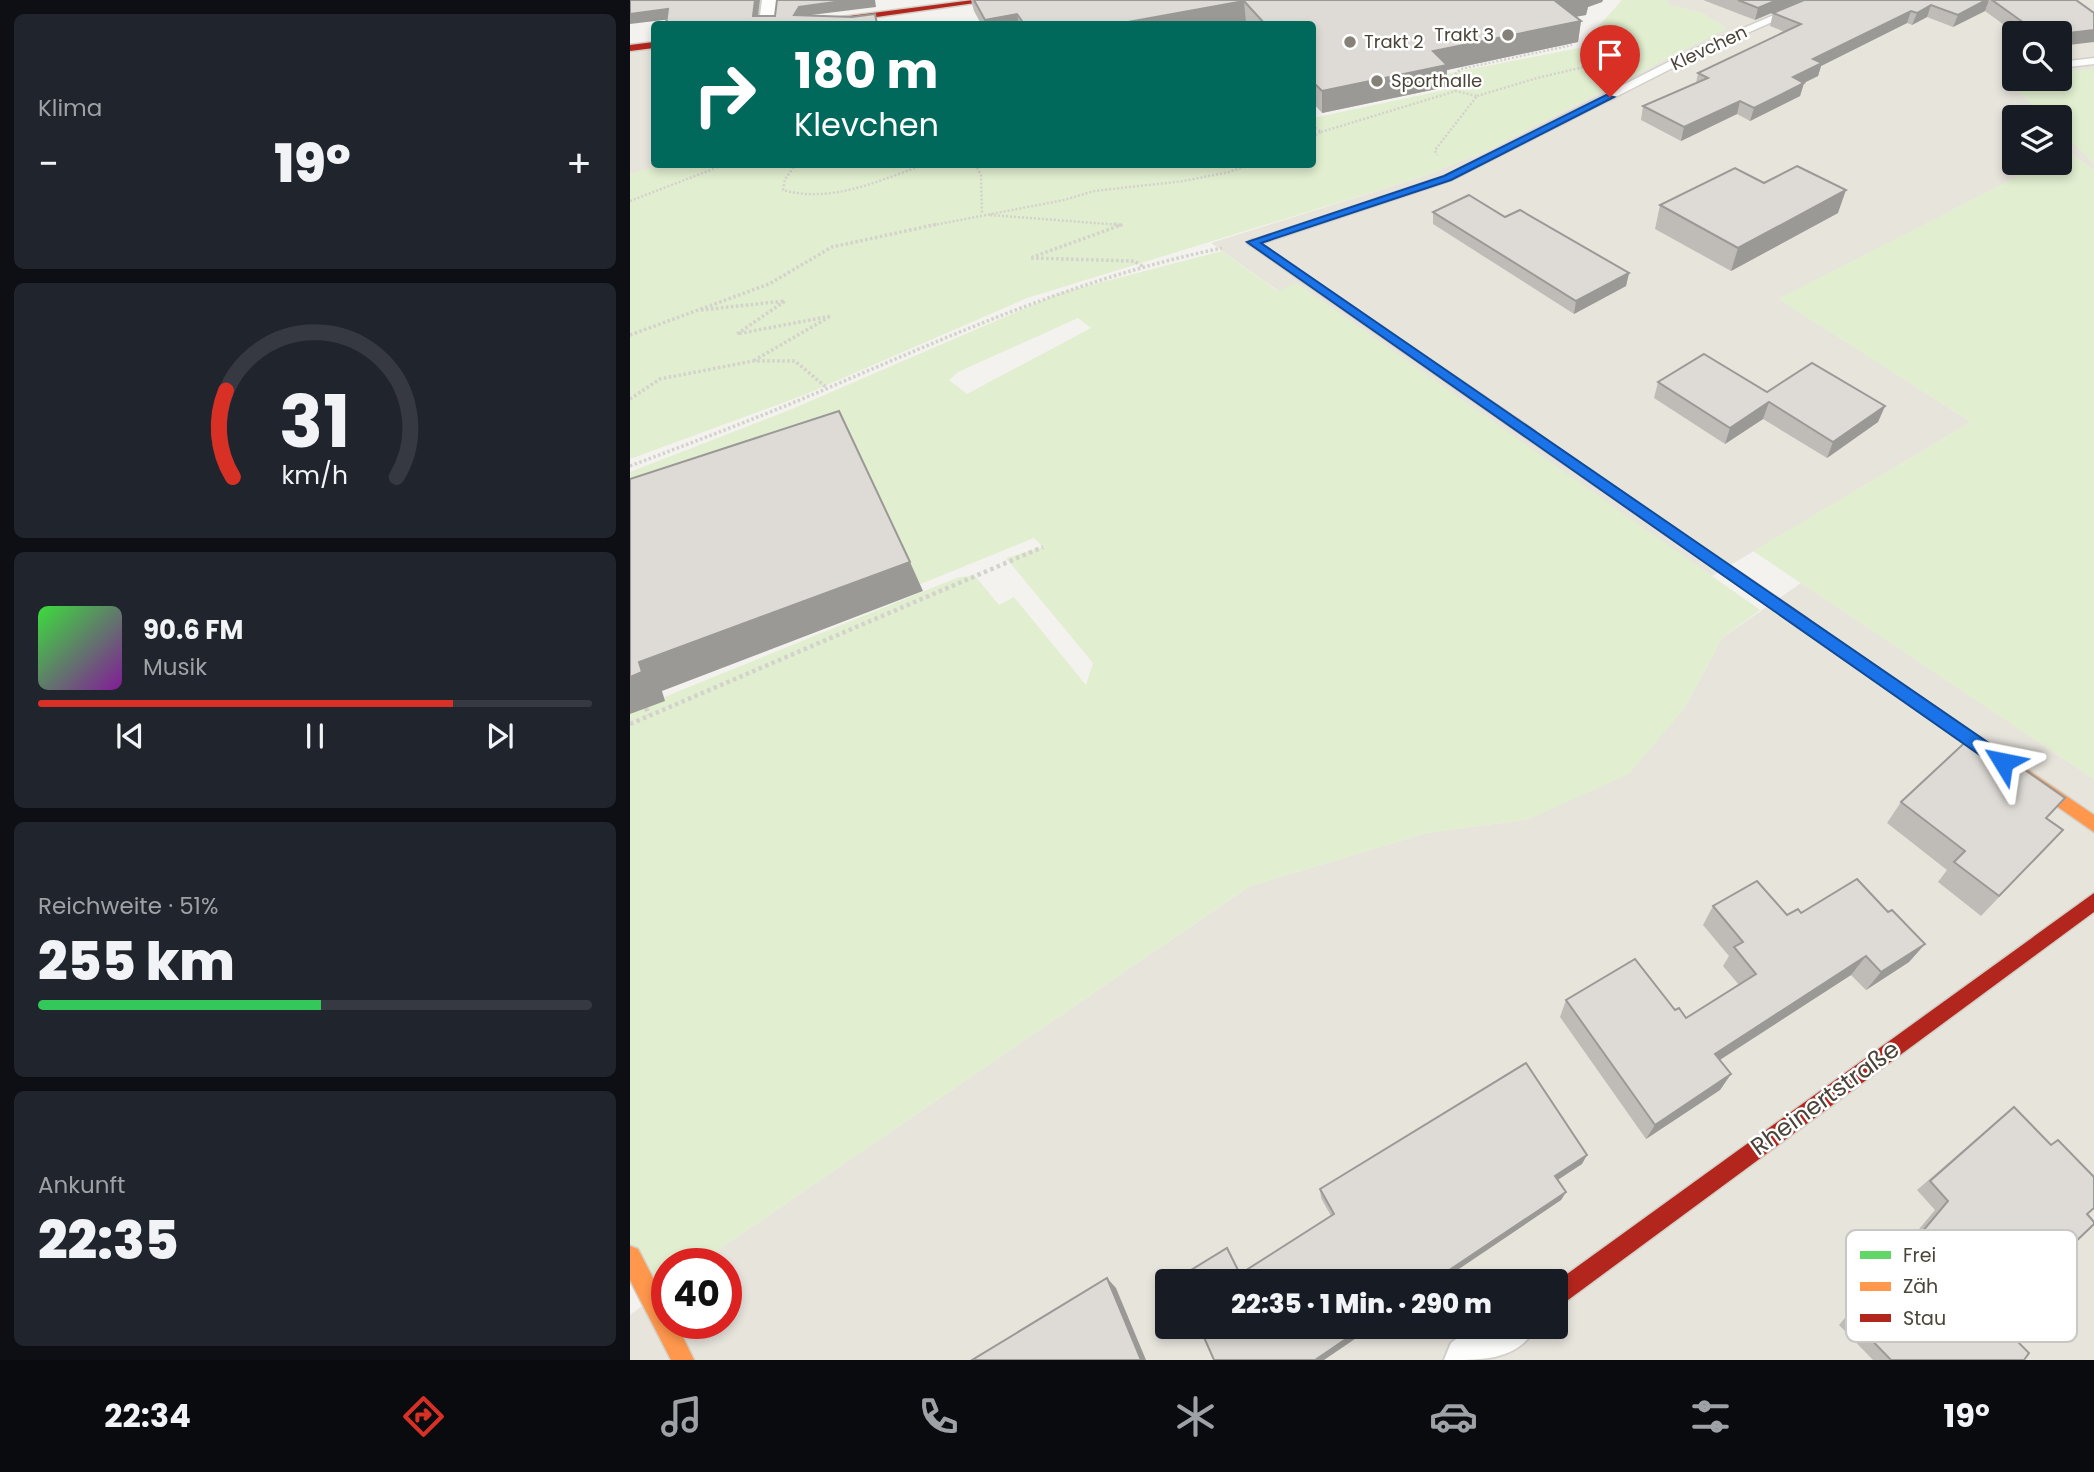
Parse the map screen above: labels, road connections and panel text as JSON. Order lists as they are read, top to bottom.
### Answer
{
  "streets": {
    "street": ["Rheinertstraße"],
    "lane": ["Klevchen"]
  },
  "places": ["Trakt 3", "Trakt 2", "Sporthalle"],
  "legend": ["Frei", "Zäh", "Stau"],
  "page": {
    "tile": [
      "Klima",
      ["Reichweite · 51%", "255 km"],
      ["Ankunft", "22:35"]
    ],
    "turn": ["180 m", "Klevchen"],
    "heat": ["−", "19°", "+"],
    "song": ["90.6 FM", "Musik"],
    "limit": "40",
    "trip": "22:35 · 1 Min. · 290 m",
    "tabs": ["22:34", "19°"],
    "gauge": ["31", "km/h"]
  }
}
